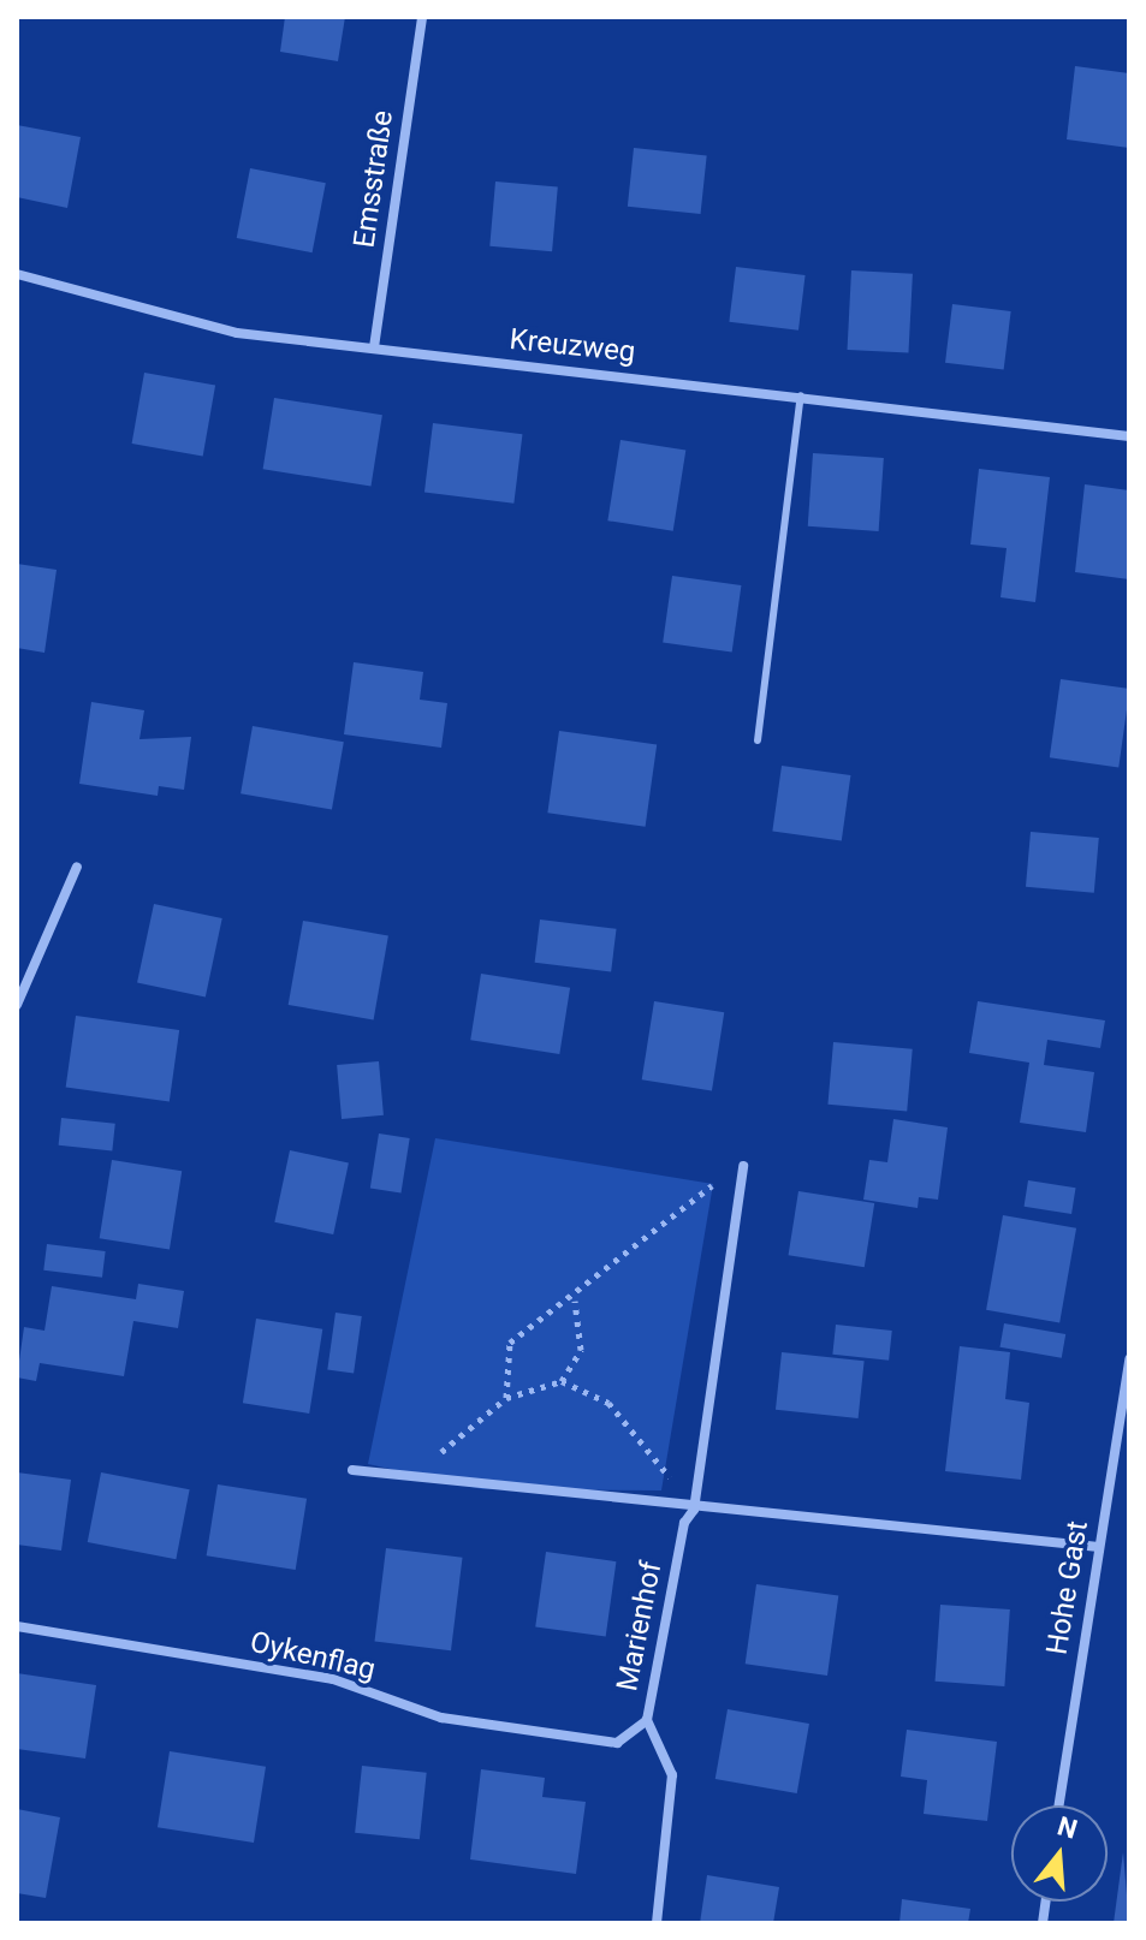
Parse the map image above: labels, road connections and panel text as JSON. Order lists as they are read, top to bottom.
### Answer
{
  "streets": {
    "street": [
      "Emsstraße",
      "Kreuzweg",
      "Hohe Gast",
      "Marienhof",
      "Oykenflag"
    ]
  },
  "crossings": [
    ["Emsstraße", "Kreuzweg"],
    ["Marienhof", "Oykenflag"]
  ],
  "north": "top"
}
